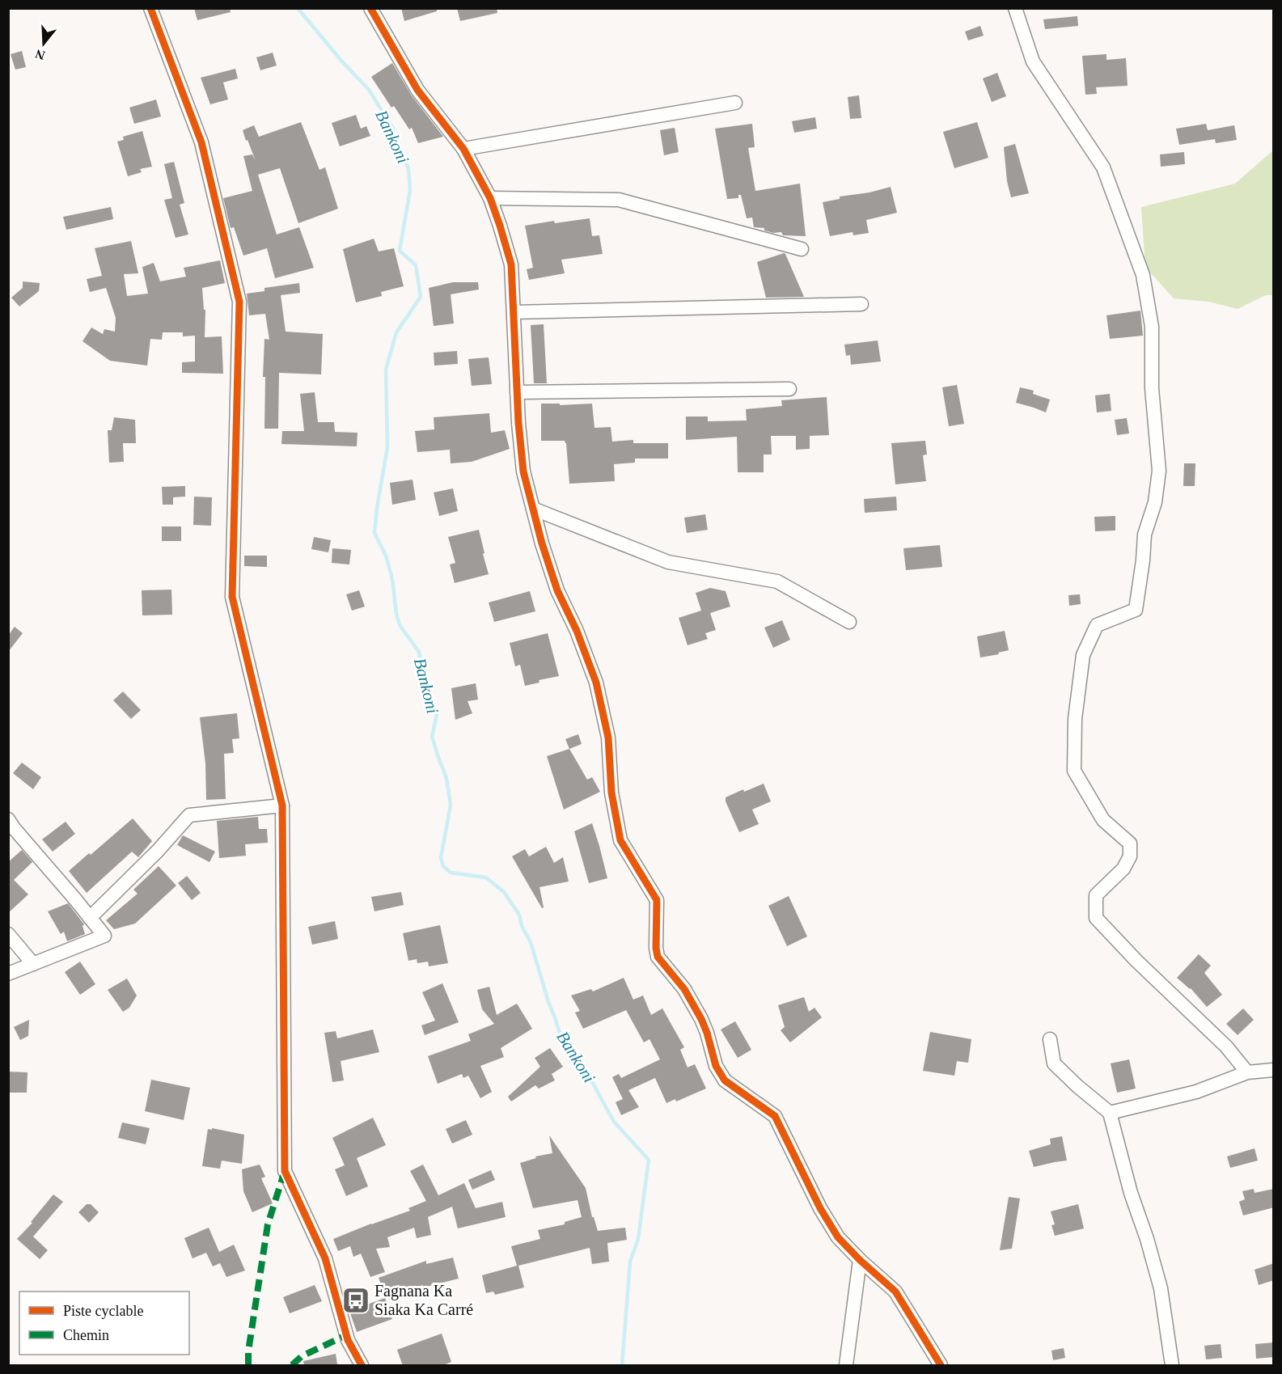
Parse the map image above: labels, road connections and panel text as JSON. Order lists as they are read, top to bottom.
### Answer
{
  "water": ["Bankoni"],
  "places": {
    "bus stop": ["Fagnana Ka Siaka Ka Carré"]
  },
  "legend": ["Piste cyclable", "Chemin"],
  "north": "bottom"
}
